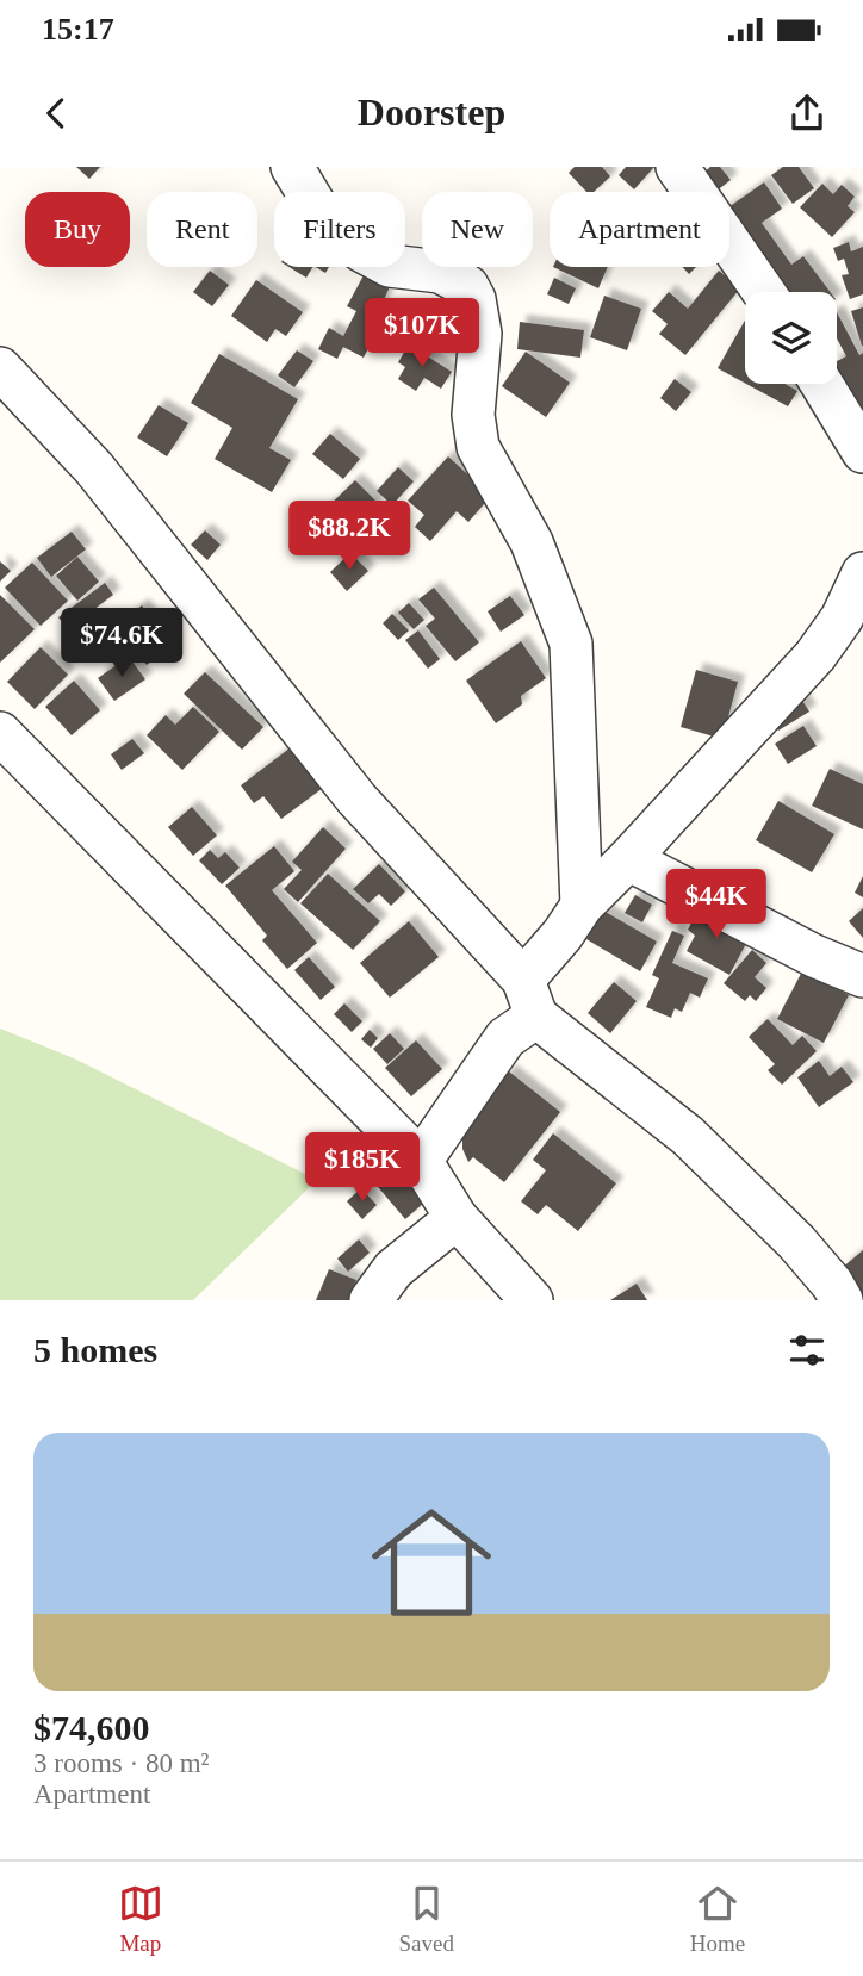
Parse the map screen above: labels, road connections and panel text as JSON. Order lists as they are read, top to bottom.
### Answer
{
  "page": {
    "status": "15:17",
    "header": "Doorstep",
    "chip": [
      "Buy",
      "Rent",
      "Filters",
      "New",
      "Apartment"
    ],
    "price": [
      "$107K",
      "$88.2K",
      "$74.6K",
      "$44K",
      "$185K"
    ],
    "heading": "5 homes",
    "list": [
      {
        "name": "$74,600",
        "note": "3 rooms · 80 m² · Apartment"
      }
    ],
    "tabs": ["Map", "Saved", "Home"]
  }
}
